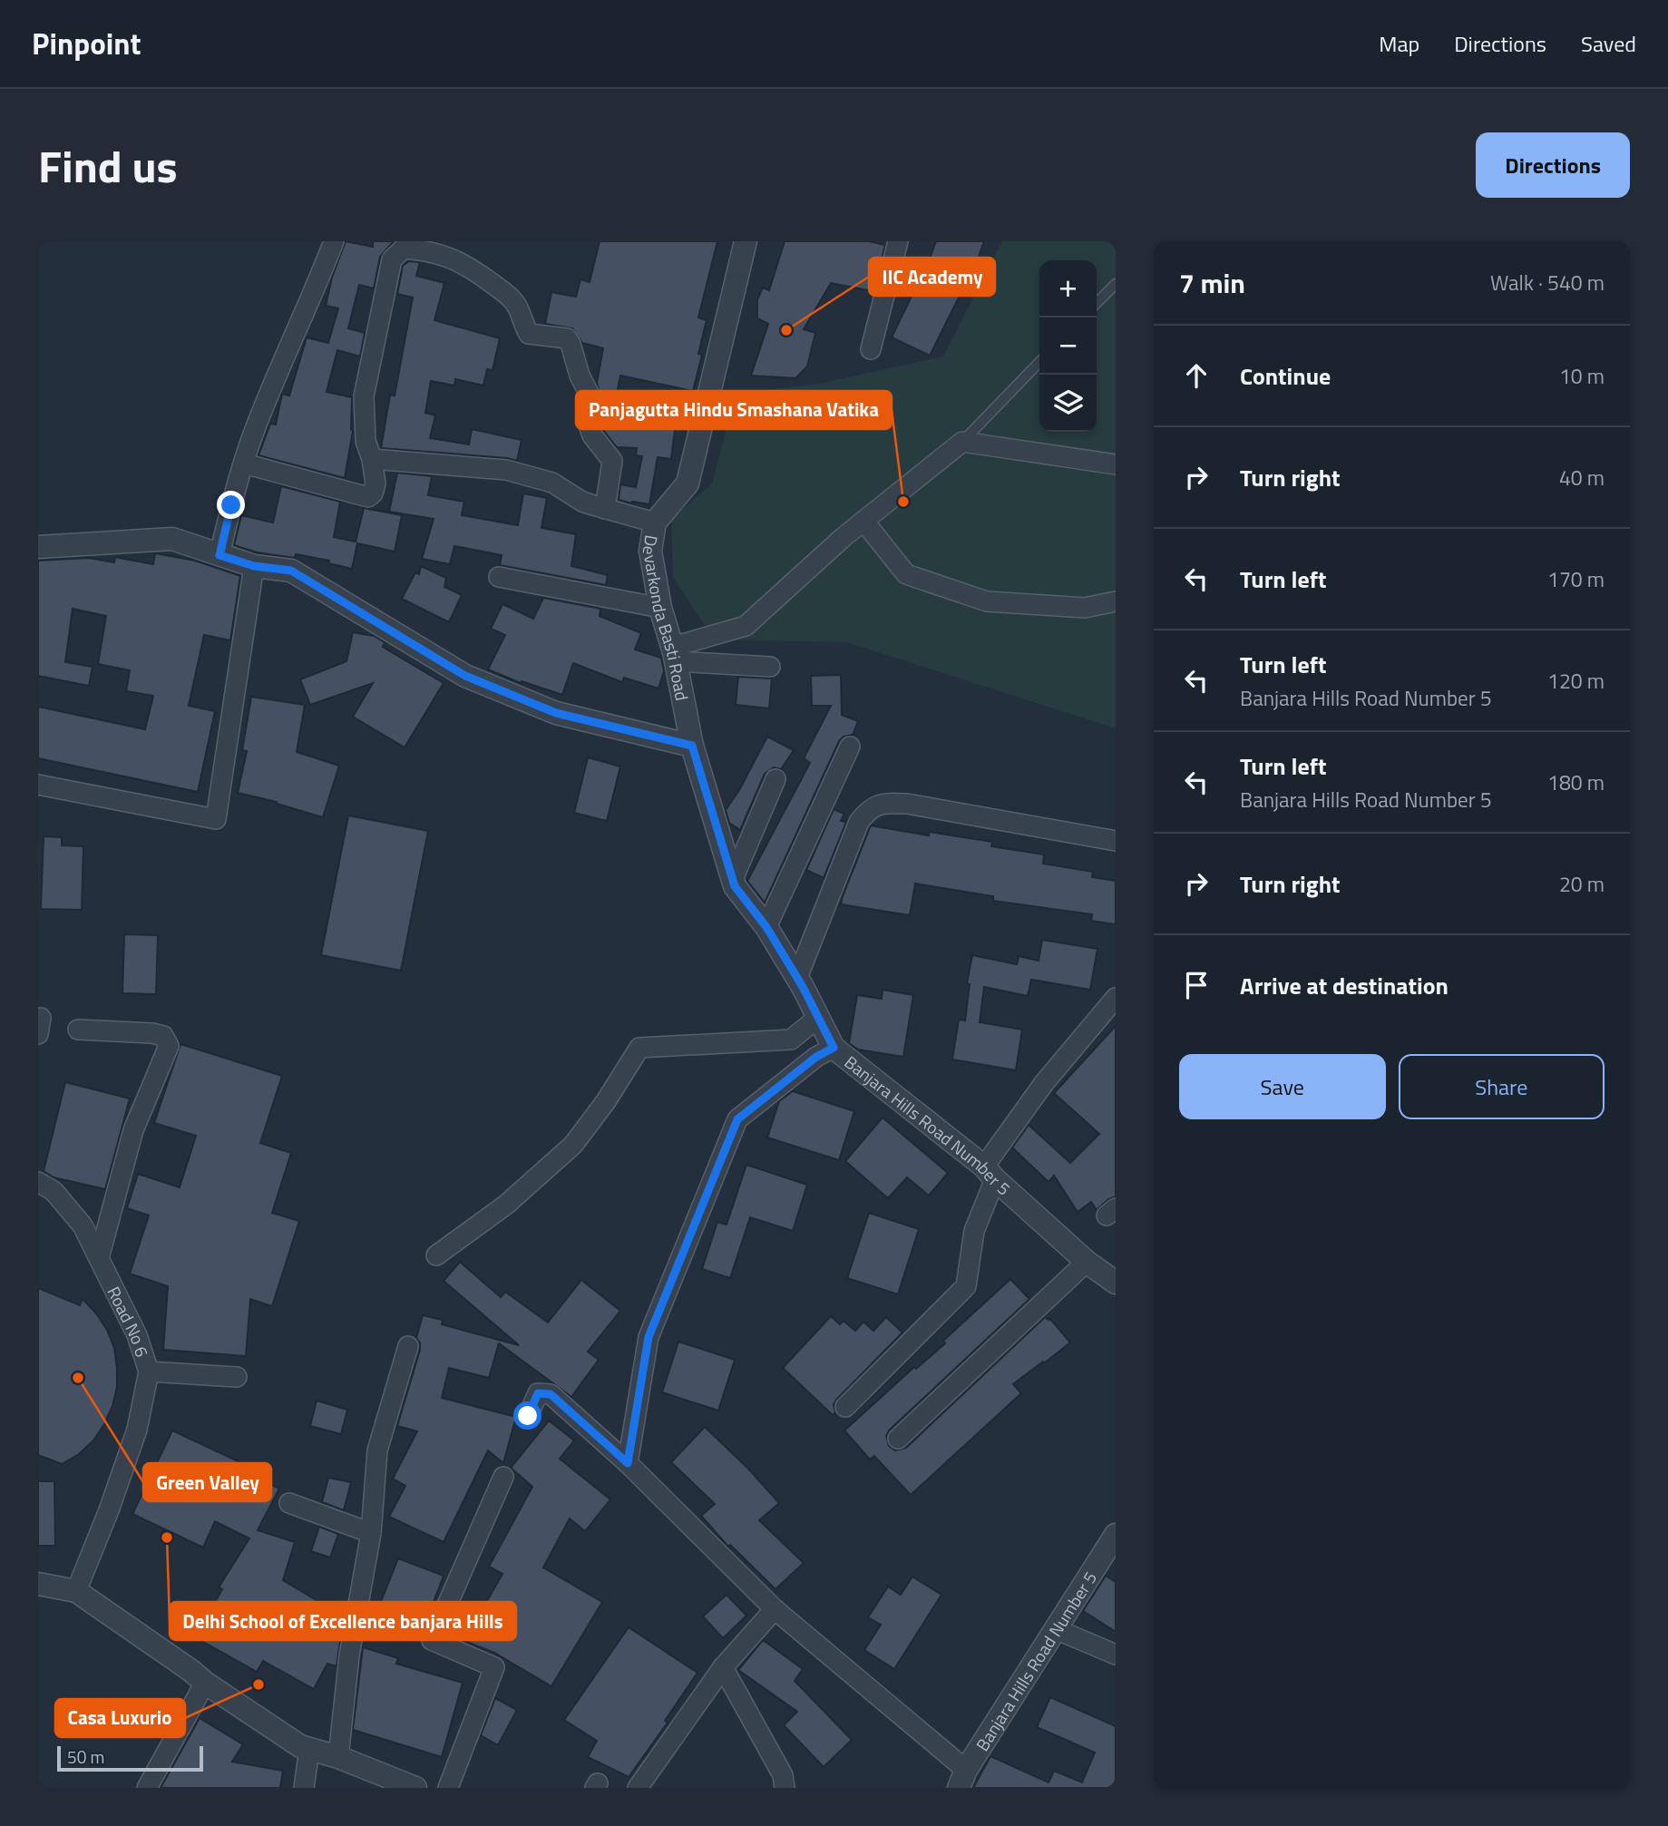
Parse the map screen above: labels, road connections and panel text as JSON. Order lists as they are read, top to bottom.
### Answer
{
  "streets": {
    "street": ["Devarkonda Basti Road", "Banjara Hills Road Number 5", "Road No 6"]
  },
  "crossings": [
    ["Devarkonda Basti Road", "Banjara Hills Road Number 5"]
  ],
  "places": [
    "IIC Academy",
    "Panjagutta Hindu Smashana Vatika",
    "Green Valley",
    "Delhi School of Excellence banjara Hills",
    "Casa Luxurio"
  ],
  "scale_bar": "50 m",
  "page": {
    "header": "Pinpoint",
    "nav": ["Map", "Directions", "Saved"],
    "title": "Find us",
    "buttons": [
      "Directions",
      ["Save", "Share"]
    ],
    "heading": ["7 min", "Walk · 540 m"],
    "map_buttons": ["+", "−"],
    "list": [
      ["Continue", "10 m"],
      ["Turn right", "40 m"],
      ["Turn left", "170 m"],
      ["Turn left", "Banjara Hills Road Number 5", "120 m"],
      ["Turn left", "Banjara Hills Road Number 5", "180 m"],
      ["Turn right", "20 m"],
      "Arrive at destination"
    ],
    "scale": "50 m"
  }
}
